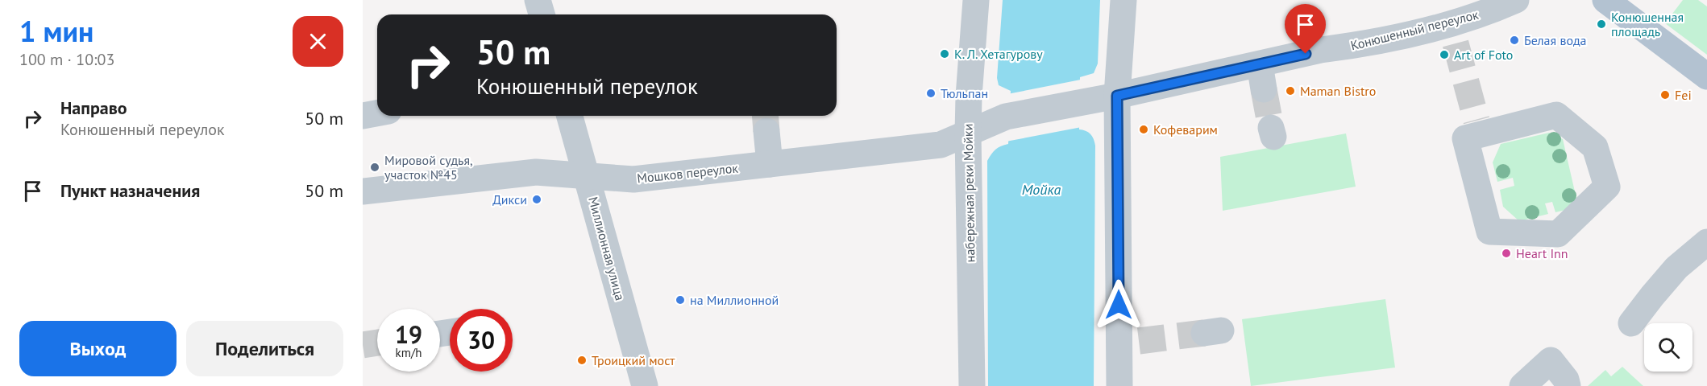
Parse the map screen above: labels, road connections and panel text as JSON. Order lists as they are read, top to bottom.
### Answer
{
  "streets": {
    "street": [
      "Конюшенный переулок",
      "Мошков переулок",
      "набережная реки Мойки",
      "Миллионная улица"
    ]
  },
  "crossings": [
    ["Конюшенный переулок", "Мошков переулок"],
    ["Мошков переулок", "набережная реки Мойки"],
    ["Мошков переулок", "Миллионная улица"]
  ],
  "water": ["Мойка"],
  "places": [
    "Конюшенная площадь",
    "Белая вода",
    "К. Л. Хетагурову",
    "Art of Foto",
    "Maman Bistro",
    "Тюльпан",
    "Fei",
    "Кофеварим",
    "Мировой судья, участок №45",
    "Дикси",
    "Heart Inn",
    "на Миллионной",
    "Троицкий мост"
  ],
  "page": {
    "heading": ["1 мин", "100 m · 10:03"],
    "turn": ["50 m", "Конюшенный переулок"],
    "list": [
      {
        "name": "Направо",
        "note": "Конюшенный переулок",
        "value": "50 m"
      },
      {
        "name": "Пункт назначения",
        "value": "50 m"
      }
    ],
    "speed": "19 km/h",
    "limit": "30",
    "buttons": ["Выход", "Поделиться"]
  }
}
